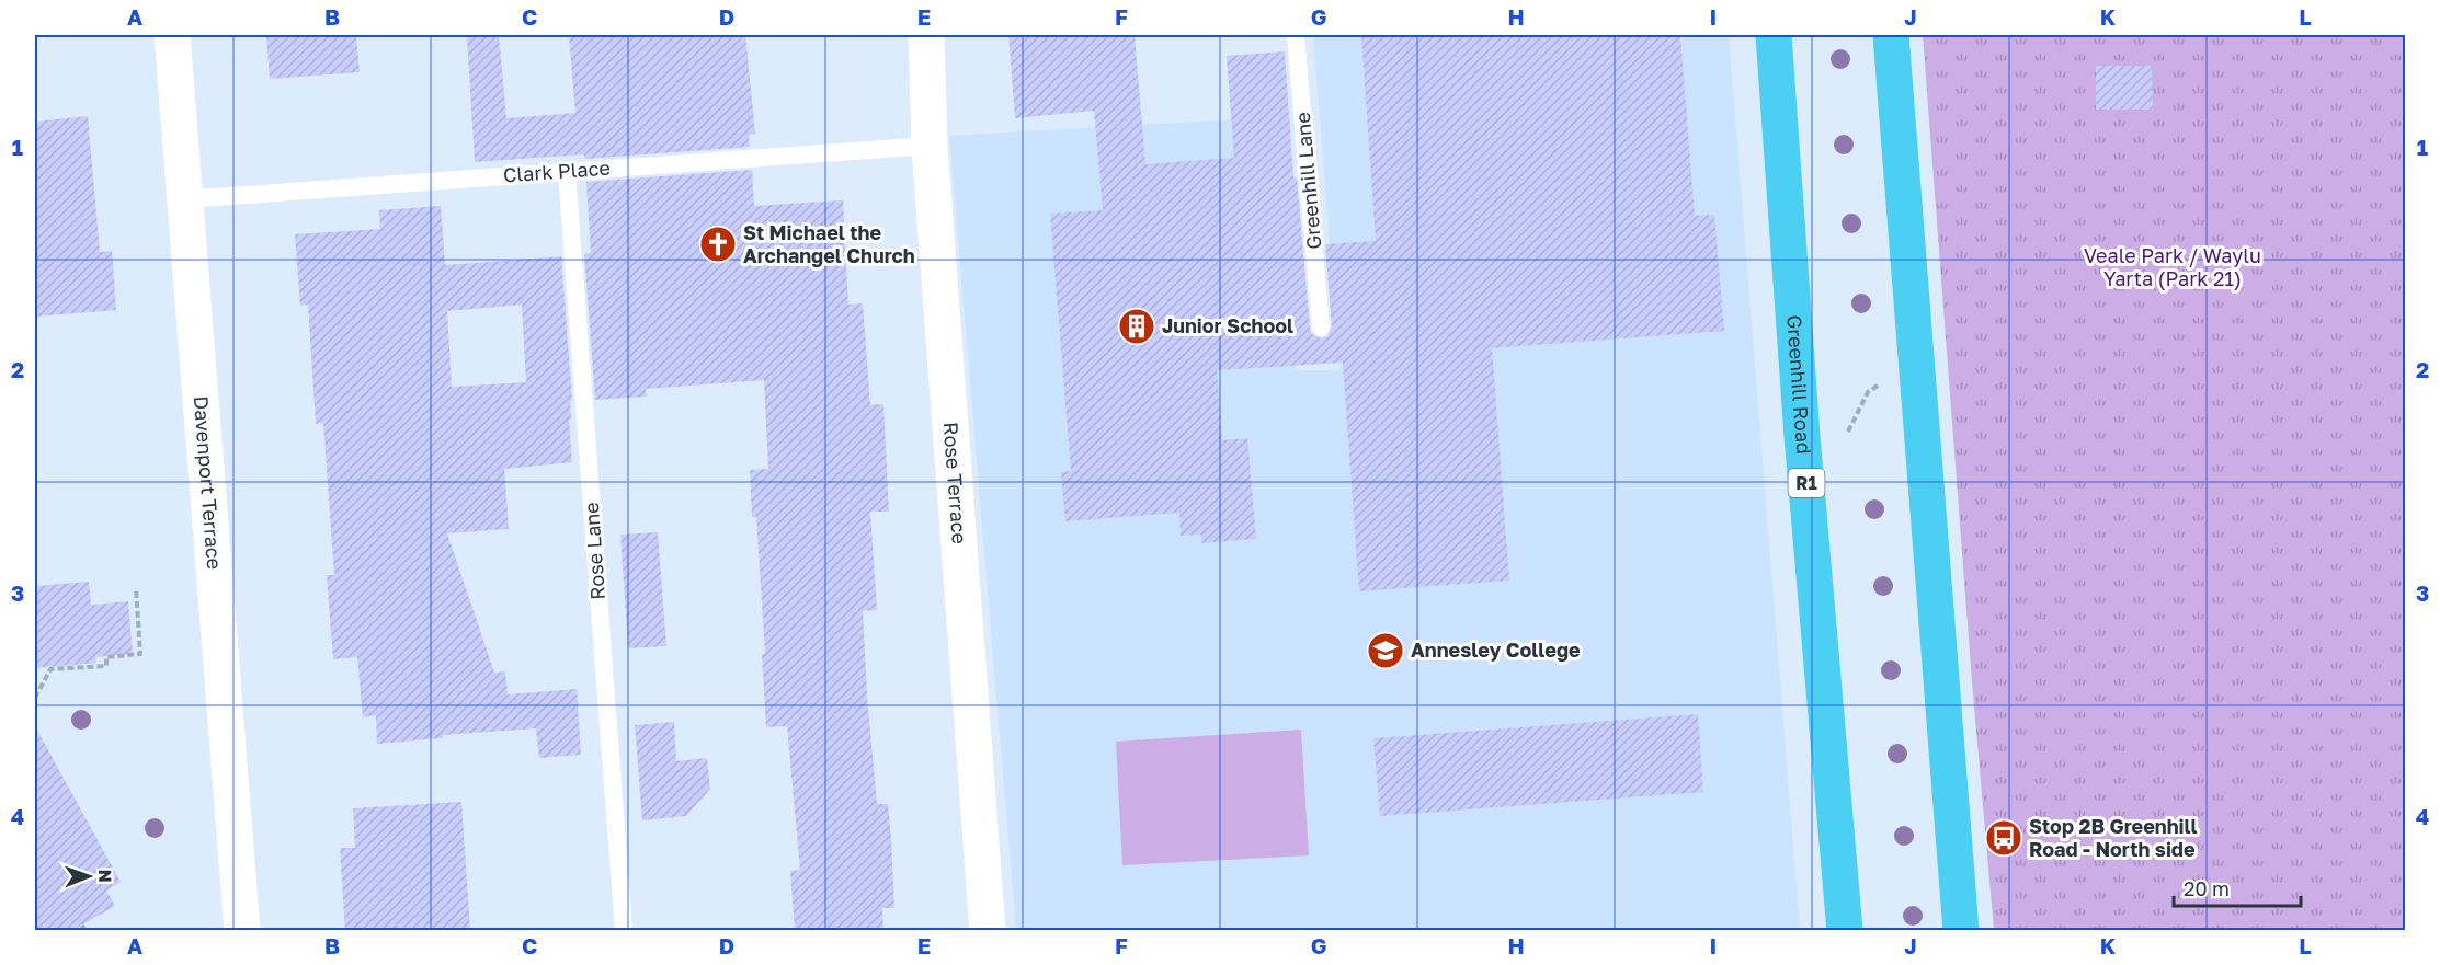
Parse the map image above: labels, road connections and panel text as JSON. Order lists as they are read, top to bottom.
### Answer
{
  "streets": {
    "highway": ["Greenhill Road", "R1"],
    "street": ["Davenport Terrace", "Rose Terrace"],
    "lane": ["Clark Place", "Greenhill Lane", "Rose Lane"]
  },
  "crossings": [
    ["Clark Place", "Davenport Terrace"],
    ["Clark Place", "Rose Terrace"],
    ["Clark Place", "Rose Lane"]
  ],
  "parks": ["Veale Park / Waylu Yarta (Park 21)"],
  "places": {
    "church": ["St Michael the Archangel Church"],
    "building": ["Junior School"],
    "school or university": ["Annesley College"],
    "bus stop": ["Stop 2B Greenhill Road - North side"]
  },
  "scale_bar": "20 m",
  "north": "right",
  "grid": {
    "columns": [
      "A",
      "B",
      "C",
      "D",
      "E",
      "F",
      "G",
      "H",
      "I",
      "J",
      "K",
      "L"
    ],
    "rows": [
      "1",
      "2",
      "3",
      "4"
    ]
  }
}
